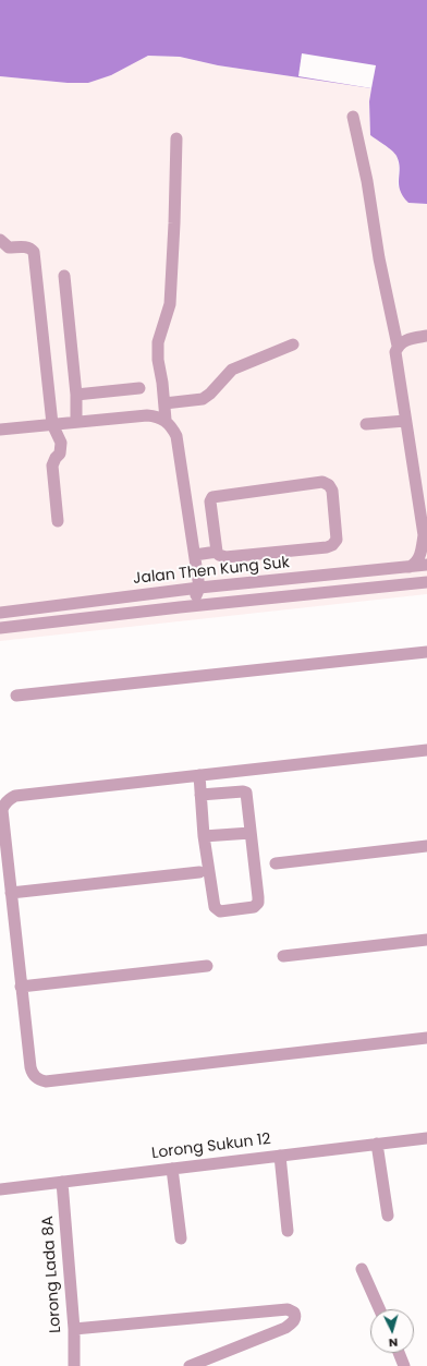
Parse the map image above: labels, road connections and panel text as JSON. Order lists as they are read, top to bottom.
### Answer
{
  "streets": {
    "street": ["Jalan Then Kung Suk", "Lorong Sukun 12", "Lorong Lada 8A"]
  },
  "crossings": [
    ["Lorong Sukun 12", "Lorong Lada 8A"]
  ],
  "north": "bottom"
}
